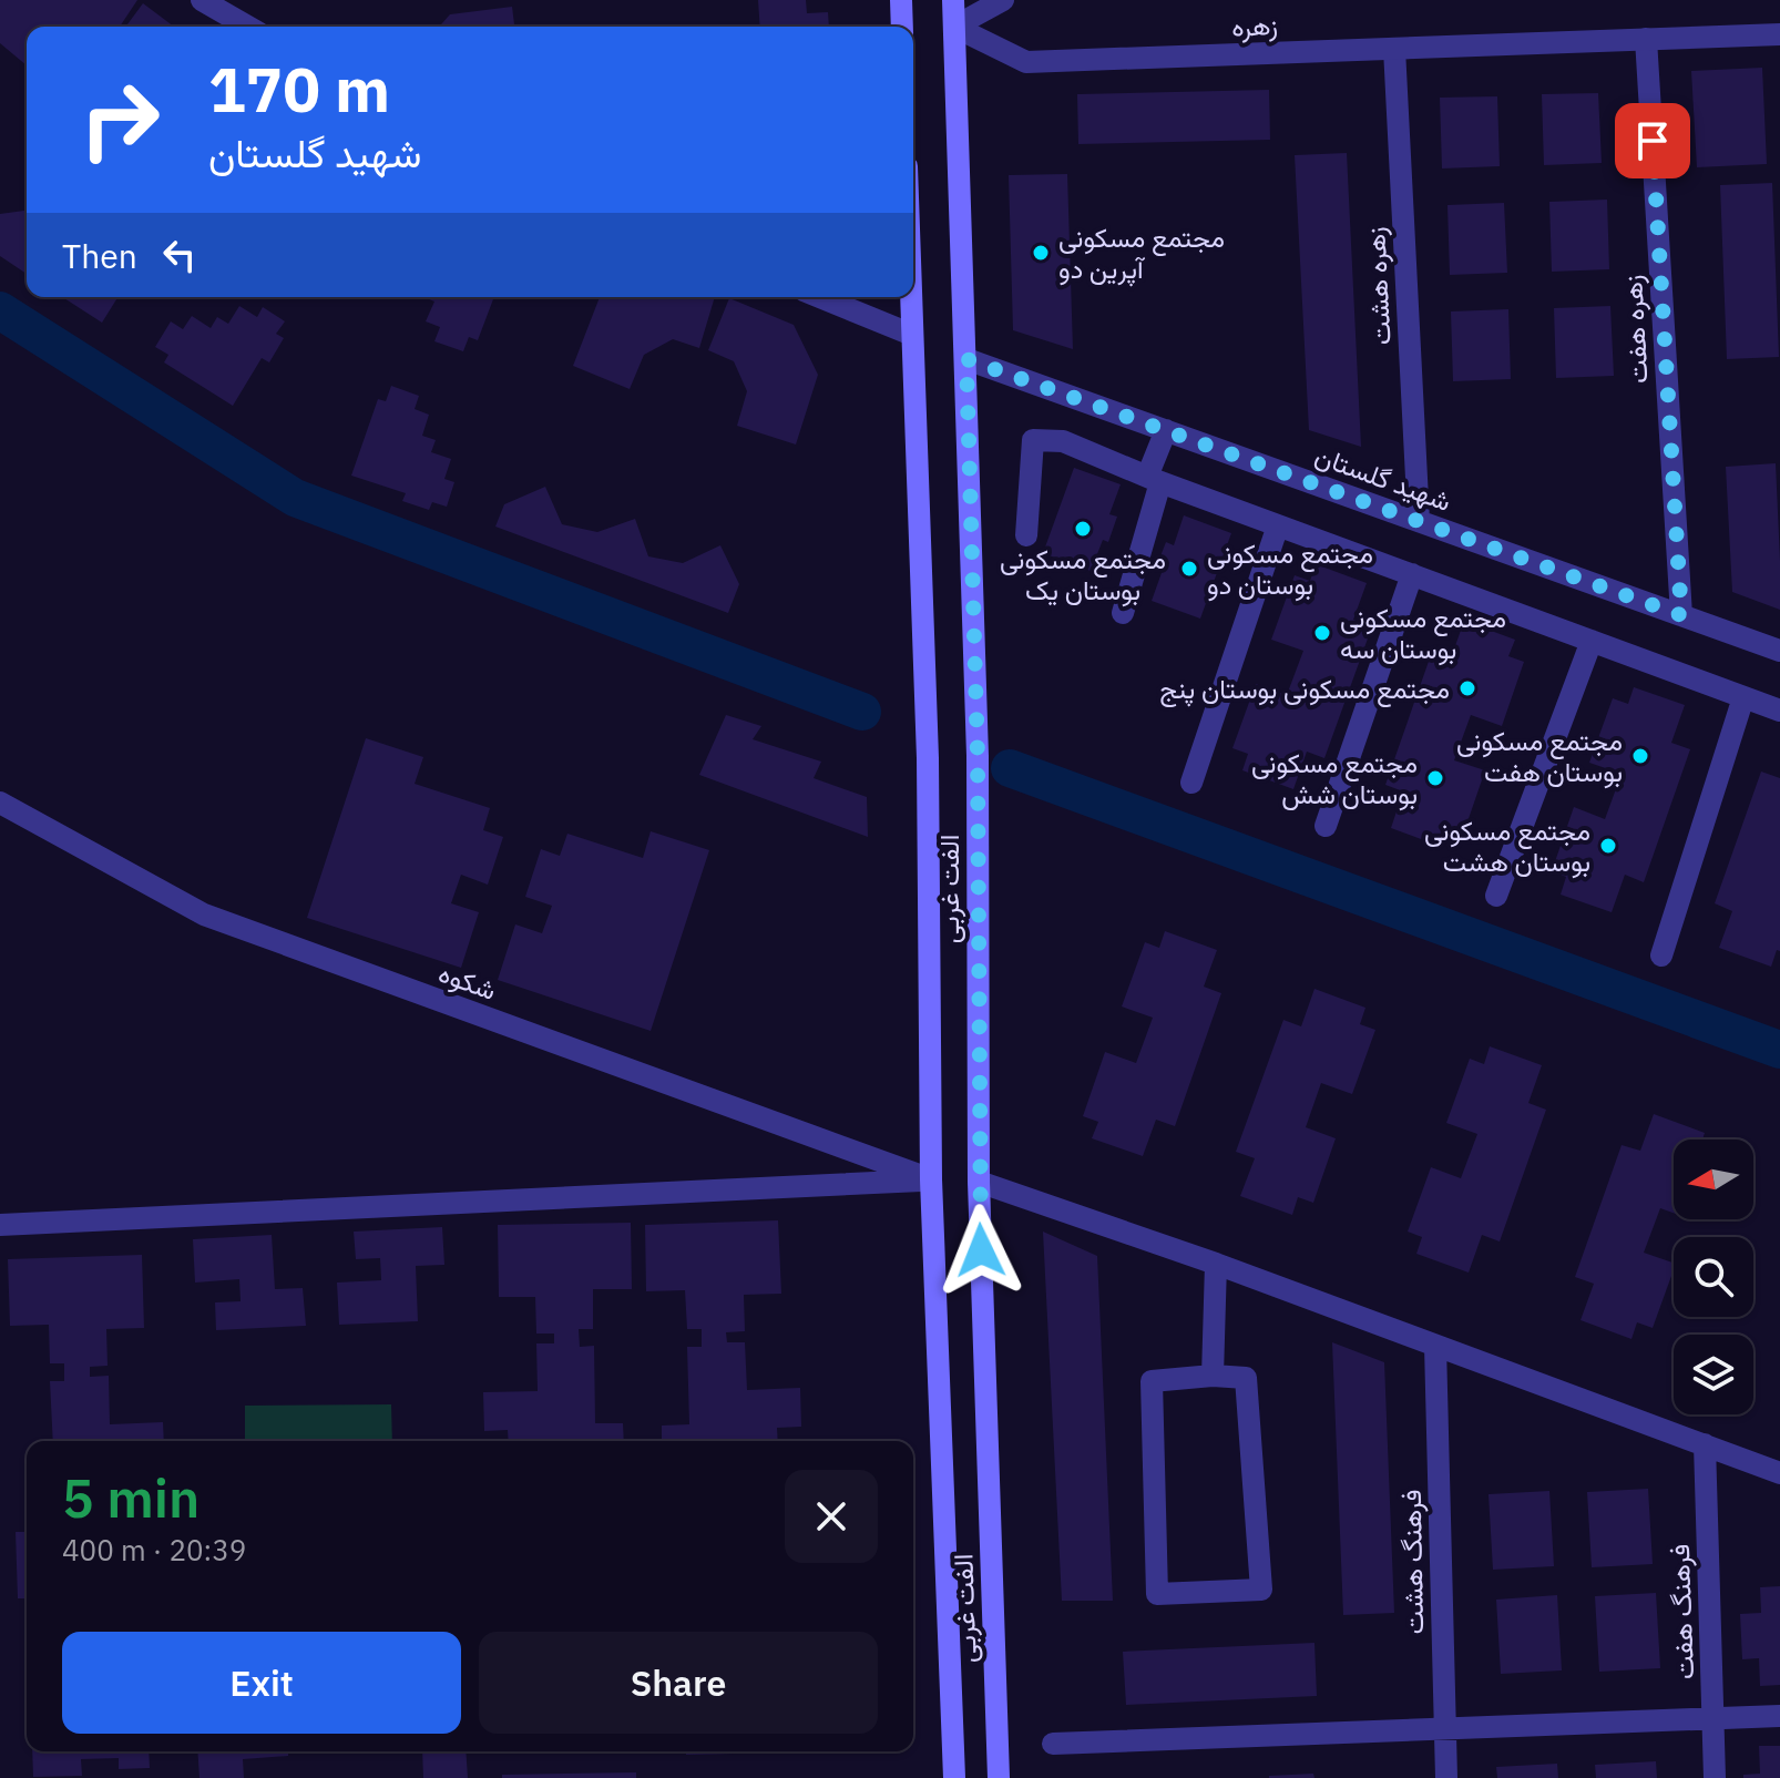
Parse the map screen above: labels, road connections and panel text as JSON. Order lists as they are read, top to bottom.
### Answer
{
  "streets": {
    "main road": ["الفت غربی"],
    "street": [
      "زهره",
      "زهره هشت",
      "زهره هفت",
      "شهید گلستان",
      "شکوه",
      "فرهنگ هشت",
      "فرهنگ هفت"
    ]
  },
  "crossings": [
    ["زهره", "زهره هشت"],
    ["زهره", "زهره هفت"],
    ["زهره", "الفت غربی"],
    ["زهره هشت", "شهید گلستان"],
    ["زهره هفت", "شهید گلستان"],
    ["شهید گلستان", "الفت غربی"],
    ["الفت غربی", "شکوه"]
  ],
  "places": [
    "مجتمع مسکونی آپرین دو",
    "مجتمع مسکونی بوستان یک",
    "مجتمع مسکونی بوستان دو",
    "مجتمع مسکونی بوستان سه",
    "مجتمع مسکونی بوستان پنج",
    "مجتمع مسکونی بوستان هفت",
    "مجتمع مسکونی بوستان شش",
    "مجتمع مسکونی بوستان هشت"
  ],
  "north": "left",
  "page": {
    "turn": ["170 m", "شهید گلستان"],
    "then": "Then",
    "heading": ["5 min", "400 m · 20:39"],
    "buttons": ["Exit", "Share"]
  }
}
